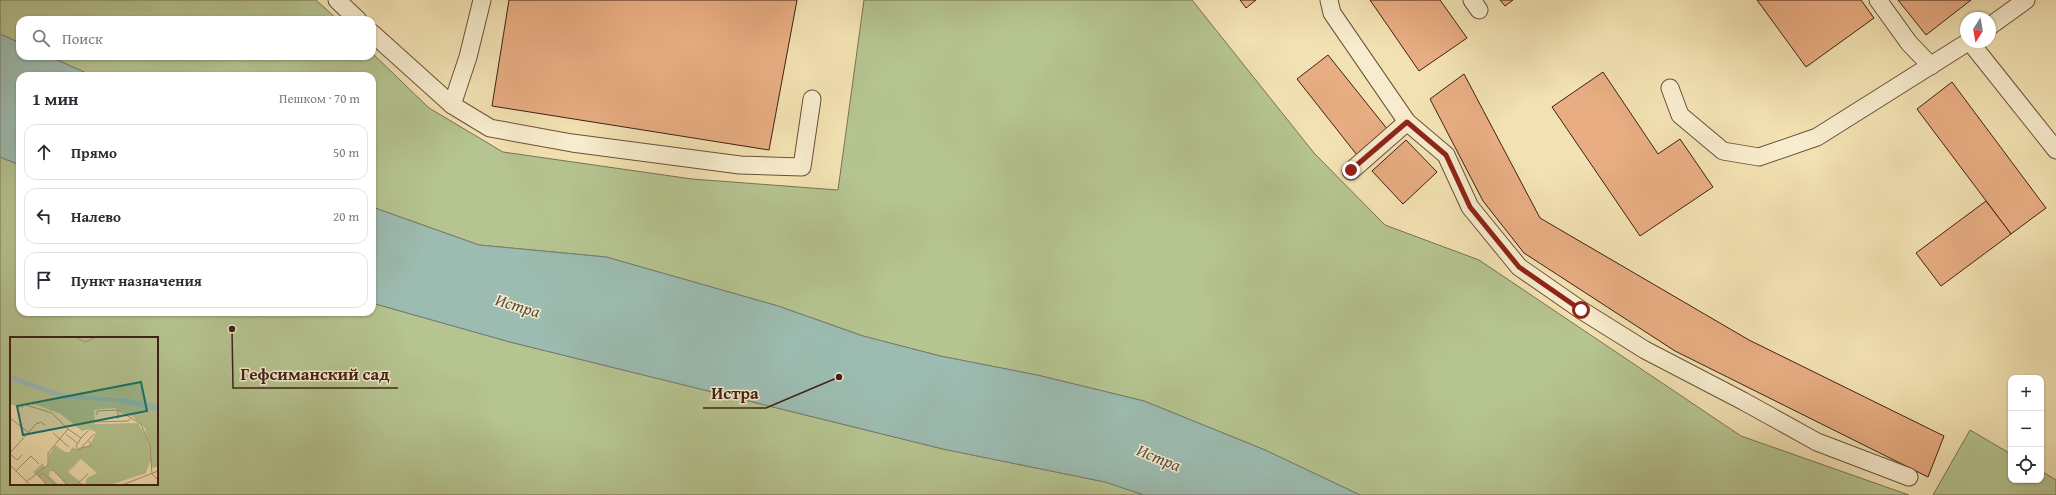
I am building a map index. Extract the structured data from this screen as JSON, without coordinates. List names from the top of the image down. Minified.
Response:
{"water":["Истра"],"places":["Гефсиманский сад","Истра"],"north":"bottom","page":{"search":"Поиск","heading":["1 мин","Пешком · 70 m"],"list":[["Прямо","50 m"],["Налево","20 m"],"Пункт назначения"],"map_buttons":["+","−"]}}
